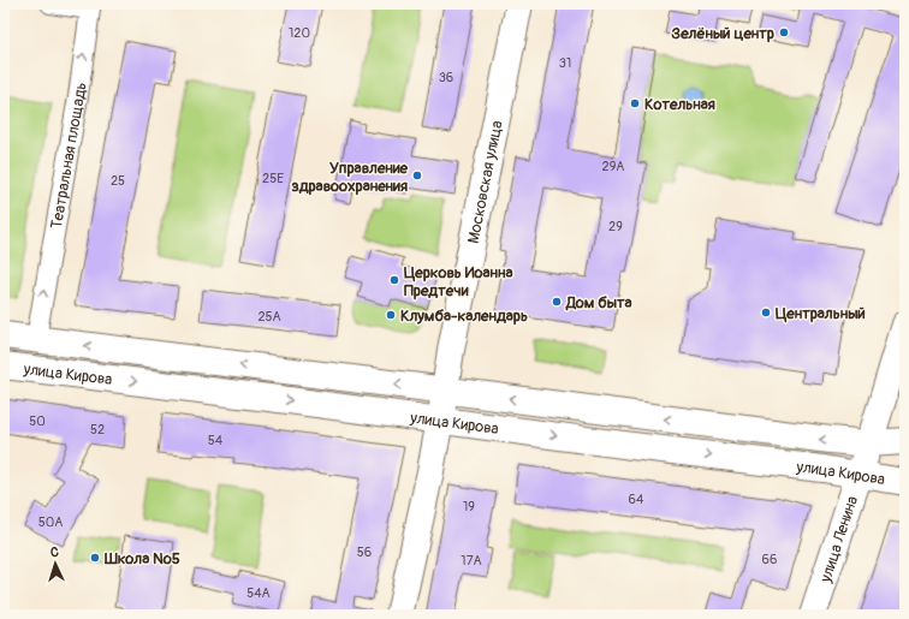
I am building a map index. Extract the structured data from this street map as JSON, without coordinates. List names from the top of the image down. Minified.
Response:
{"streets":{"main road":["Московская улица","улица Кирова","улица Ленина"],"street":["Театральная площадь"]},"crossings":[["Театральная площадь","улица Кирова"],["Московская улица","улица Кирова"],["улица Кирова","улица Ленина"]],"one_way":["Театральная площадь"],"places":["Зелёный центр","Котельная","Управление здравоохранения","Церковь Иоанна Предтечи","Дом быта","Центральный","Клумба-календарь","Школа №5"],"house_numbers":["120","31","36","29А","25Е","25","29","25А","50","52","54","64","19","50А","56","66","17А","54А"],"north":"top"}
